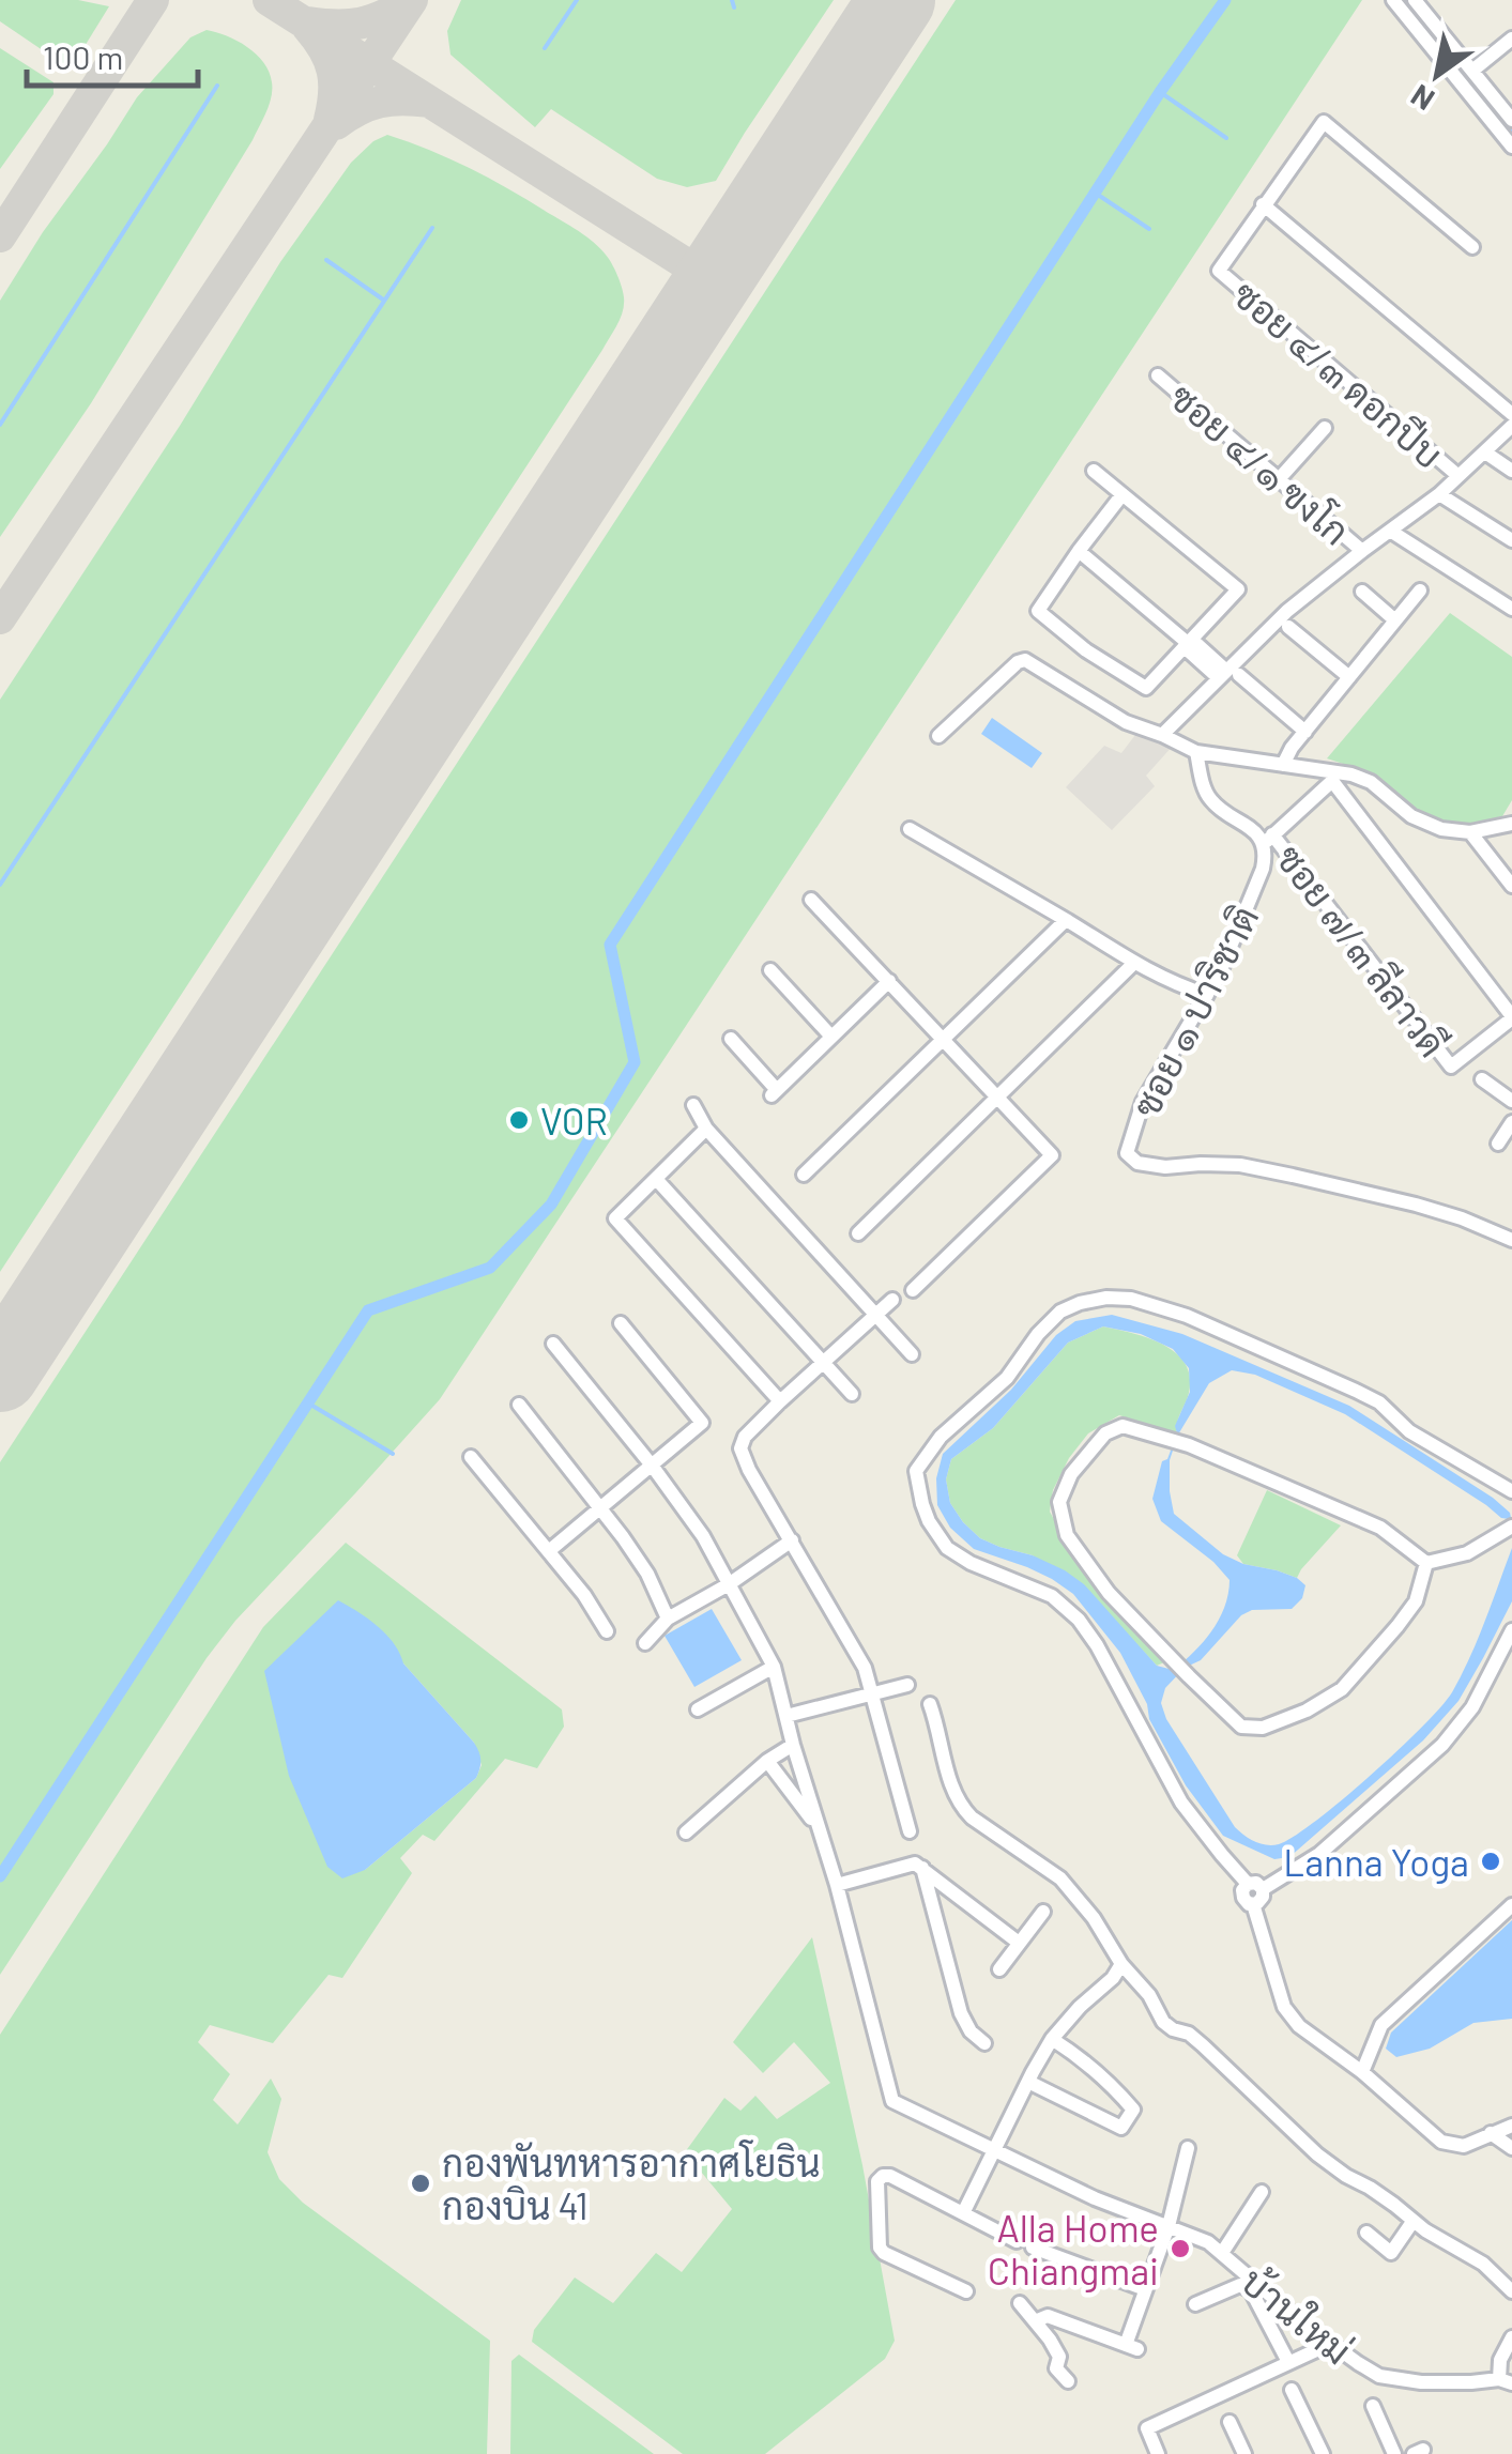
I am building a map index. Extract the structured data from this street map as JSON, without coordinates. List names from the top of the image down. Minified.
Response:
{"streets":{"street":["ซอย ๔/๓ ดอกปีบ","ซอย ๔/๑ ฃงโก","ซอย ๗/๓ ลีลาวดี","ซอย ๑ ปาริชาติ","บ้านใหม่"]},"crossings":[["ซอย ๗/๓ ลีลาวดี","ซอย ๑ ปาริชาติ"]],"places":["VOR","Lanna Yoga","กองพันทหารอากาศโยธิน กองบิน 41","Alla Home Chiangmai"],"scale_bar":"100 m","north":"bottom left"}
